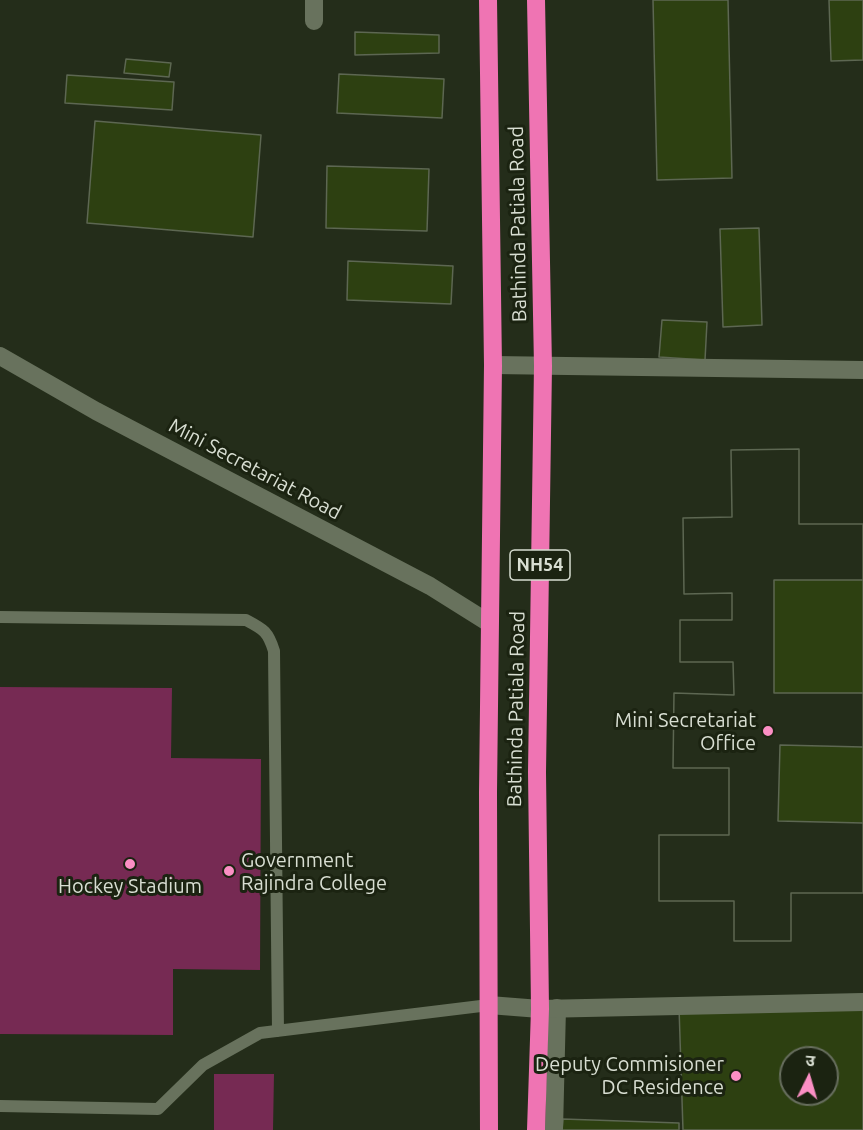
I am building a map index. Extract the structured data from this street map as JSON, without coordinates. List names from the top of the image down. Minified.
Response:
{"streets":{"highway":["Bathinda Patiala Road","NH54"],"street":["Mini Secretariat Road"]},"crossings":[["Mini Secretariat Road","NH54"]],"places":["Mini Secretariat Office","Hockey Stadium","Government Rajindra College","Deputy Commisioner DC Residence"],"north":"top"}
